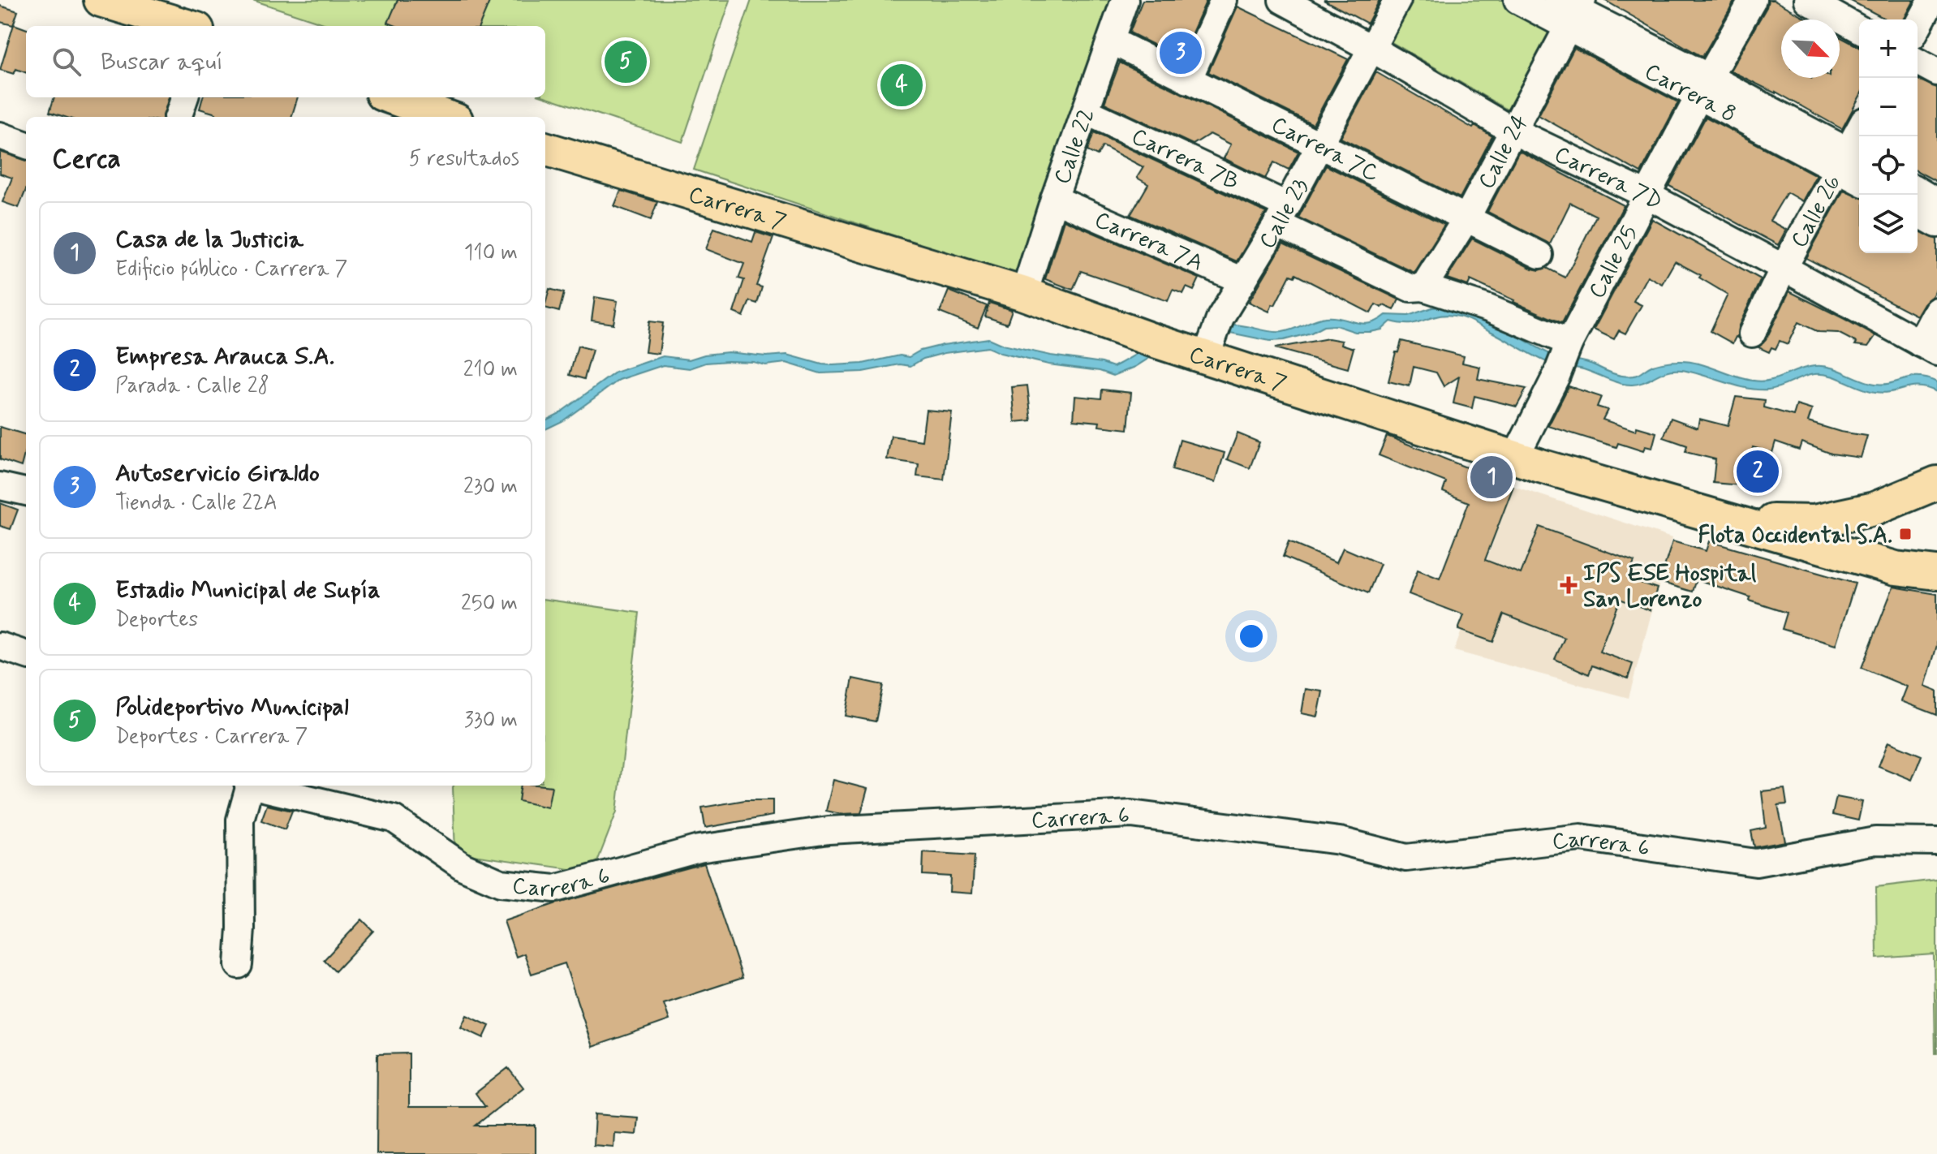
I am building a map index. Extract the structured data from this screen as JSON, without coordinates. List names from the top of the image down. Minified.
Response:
{"streets":{"main road":["Carrera 7"],"street":["Carrera 8","Calle 22","Carrera 7C","Calle 24","Carrera 7B","Carrera 7D","Calle 26","Calle 23","Carrera 7A","Calle 25","Carrera 6"]},"crossings":[["Carrera 8","Calle 24"],["Carrera 8","Calle 26"],["Carrera 8","Calle 25"],["Calle 22","Carrera 7C"],["Calle 22","Carrera 7B"],["Calle 22","Carrera 7"],["Calle 22","Carrera 7A"],["Carrera 7C","Calle 24"],["Carrera 7C","Calle 23"],["Calle 24","Carrera 7B"],["Calle 24","Carrera 7D"],["Carrera 7B","Calle 23"],["Carrera 7B","Calle 25"],["Carrera 7D","Calle 26"],["Carrera 7D","Calle 23"],["Carrera 7D","Calle 25"],["Carrera 7","Calle 23"],["Carrera 7","Calle 25"],["Calle 23","Carrera 7A"]],"places":{"transit":["Flota Occidental S.A."],"health":["IPS ESE Hospital San Lorenzo"]},"north":"bottom right","page":{"map_buttons":["+","−"],"search":"Buscar aquí","pins":["3","5","4","2","1"],"heading":["Cerca","5 resultados"],"list":[{"mark":"1","name":"Casa de la Justicia","note":"Edificio público · Carrera 7","value":"110 m"},{"mark":"2","name":"Empresa Arauca S.A.","note":"Parada · Calle 28","value":"210 m"},{"mark":"3","name":"Autoservicio Giraldo","note":"Tienda · Calle 22A","value":"230 m"},{"mark":"4","name":"Estadio Municipal de Supía","note":"Deportes","value":"250 m"},{"mark":"5","name":"Polideportivo Municipal","note":"Deportes · Carrera 7","value":"330 m"}]}}
